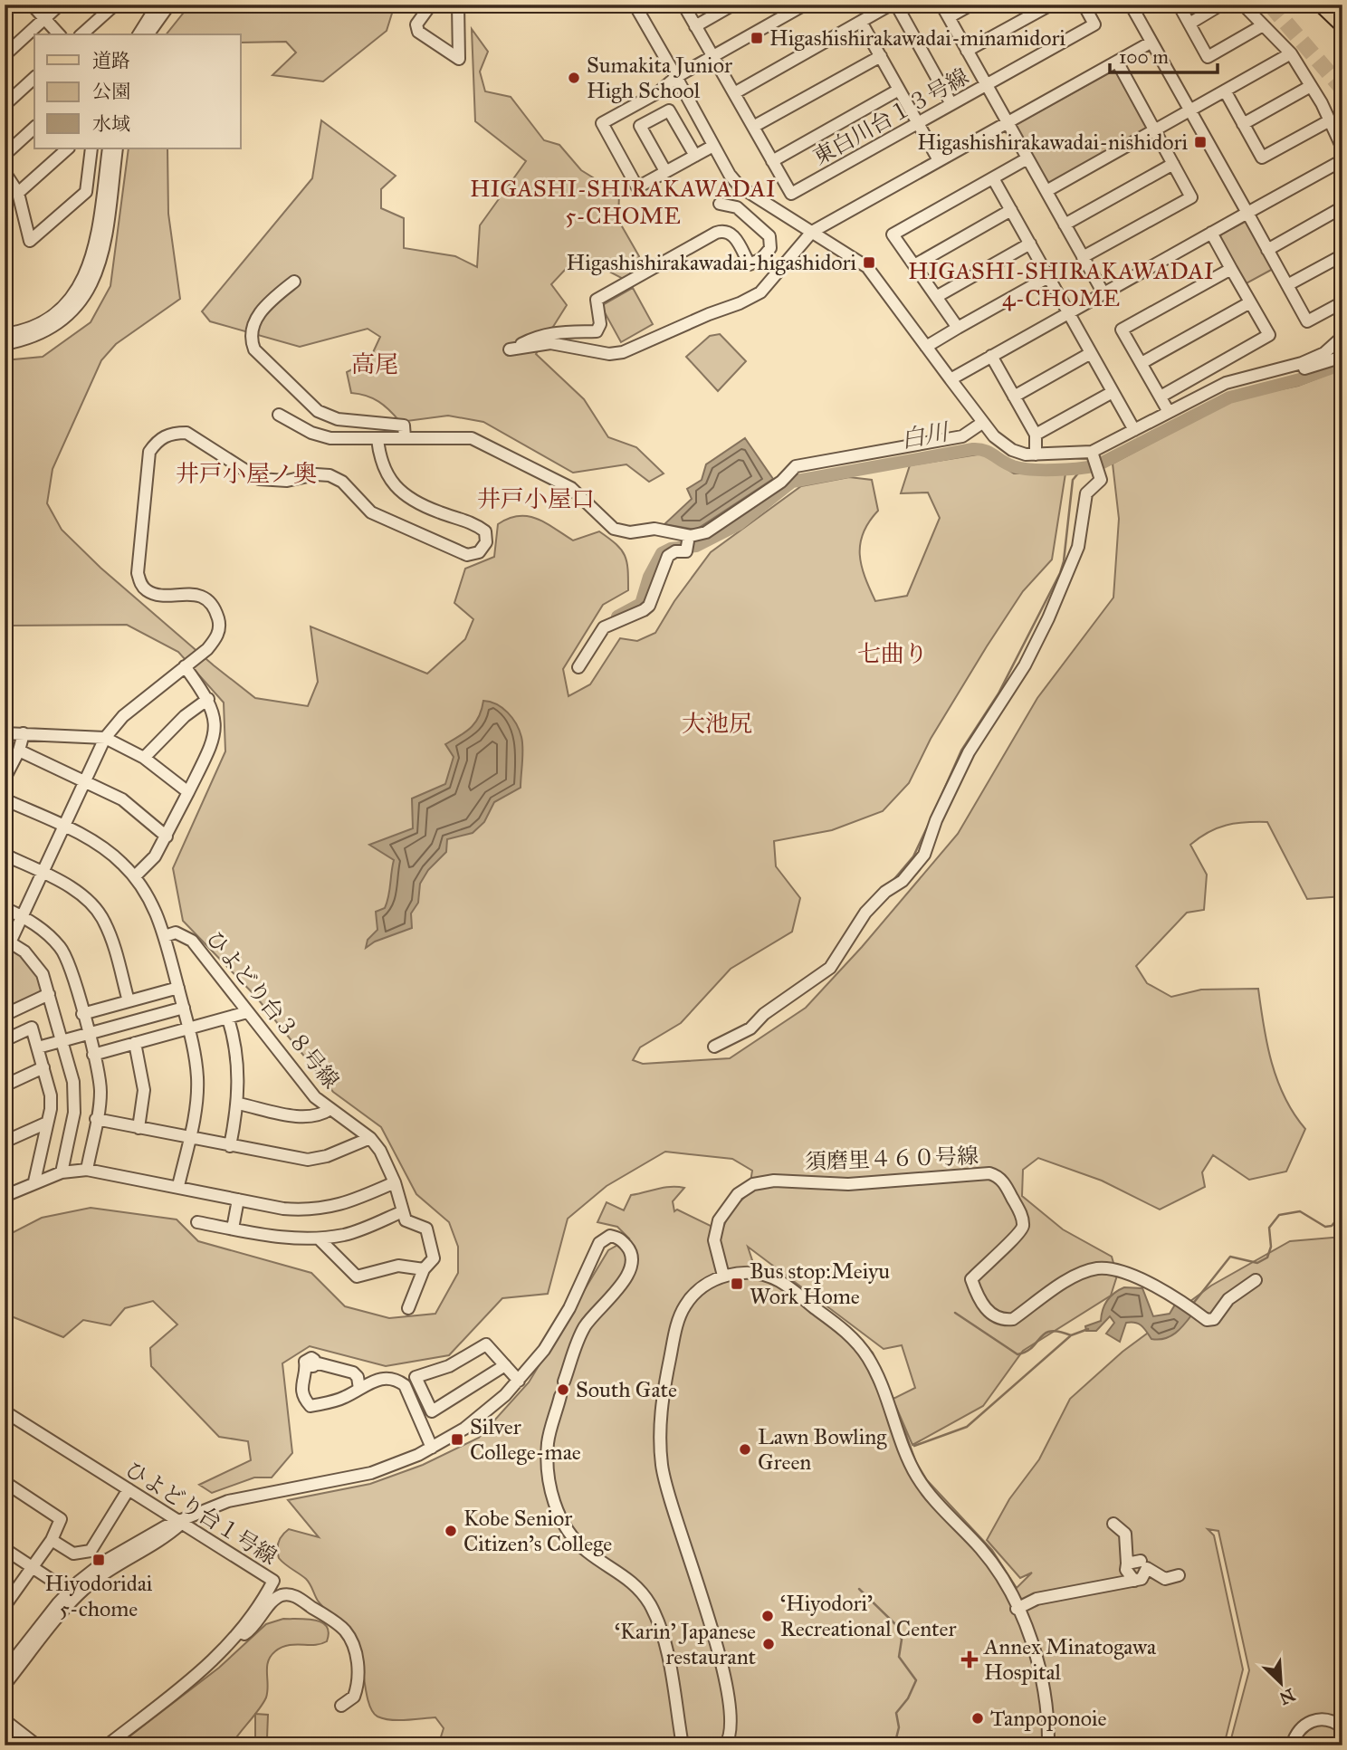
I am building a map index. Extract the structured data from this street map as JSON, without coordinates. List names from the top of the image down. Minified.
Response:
{"streets":{"street":["東白川台１３号線","ひよどり台３８号線","須磨里４６０号線","ひよどり台１号線"]},"districts":["HIGASHI-SHIRAKAWADAI 5-CHOME","HIGASHI-SHIRAKAWADAI 4-CHOME","高尾","井戸小屋ノ奥","井戸小屋口","七曲り","大池尻"],"water":["白川"],"places":{"transit":["Higashishirakawadai-minamidori","Higashishirakawadai-nishidori","Higashishirakawadai-higashidori","Bus stop:Meiyu Work Home","Silver College-mae","Hiyodoridai 5-chome"],"other":["Sumakita Junior High School","South Gate","Lawn Bowling Green","Kobe Senior Citizen’s College","‘Hiyodori’ Recreational Center","‘Karin’ Japanese restaurant","Tanpoponoie"],"health":["Annex Minatogawa Hospital"]},"legend":["道路","公園","水域"],"scale_bar":"100 m","north":"bottom right"}
